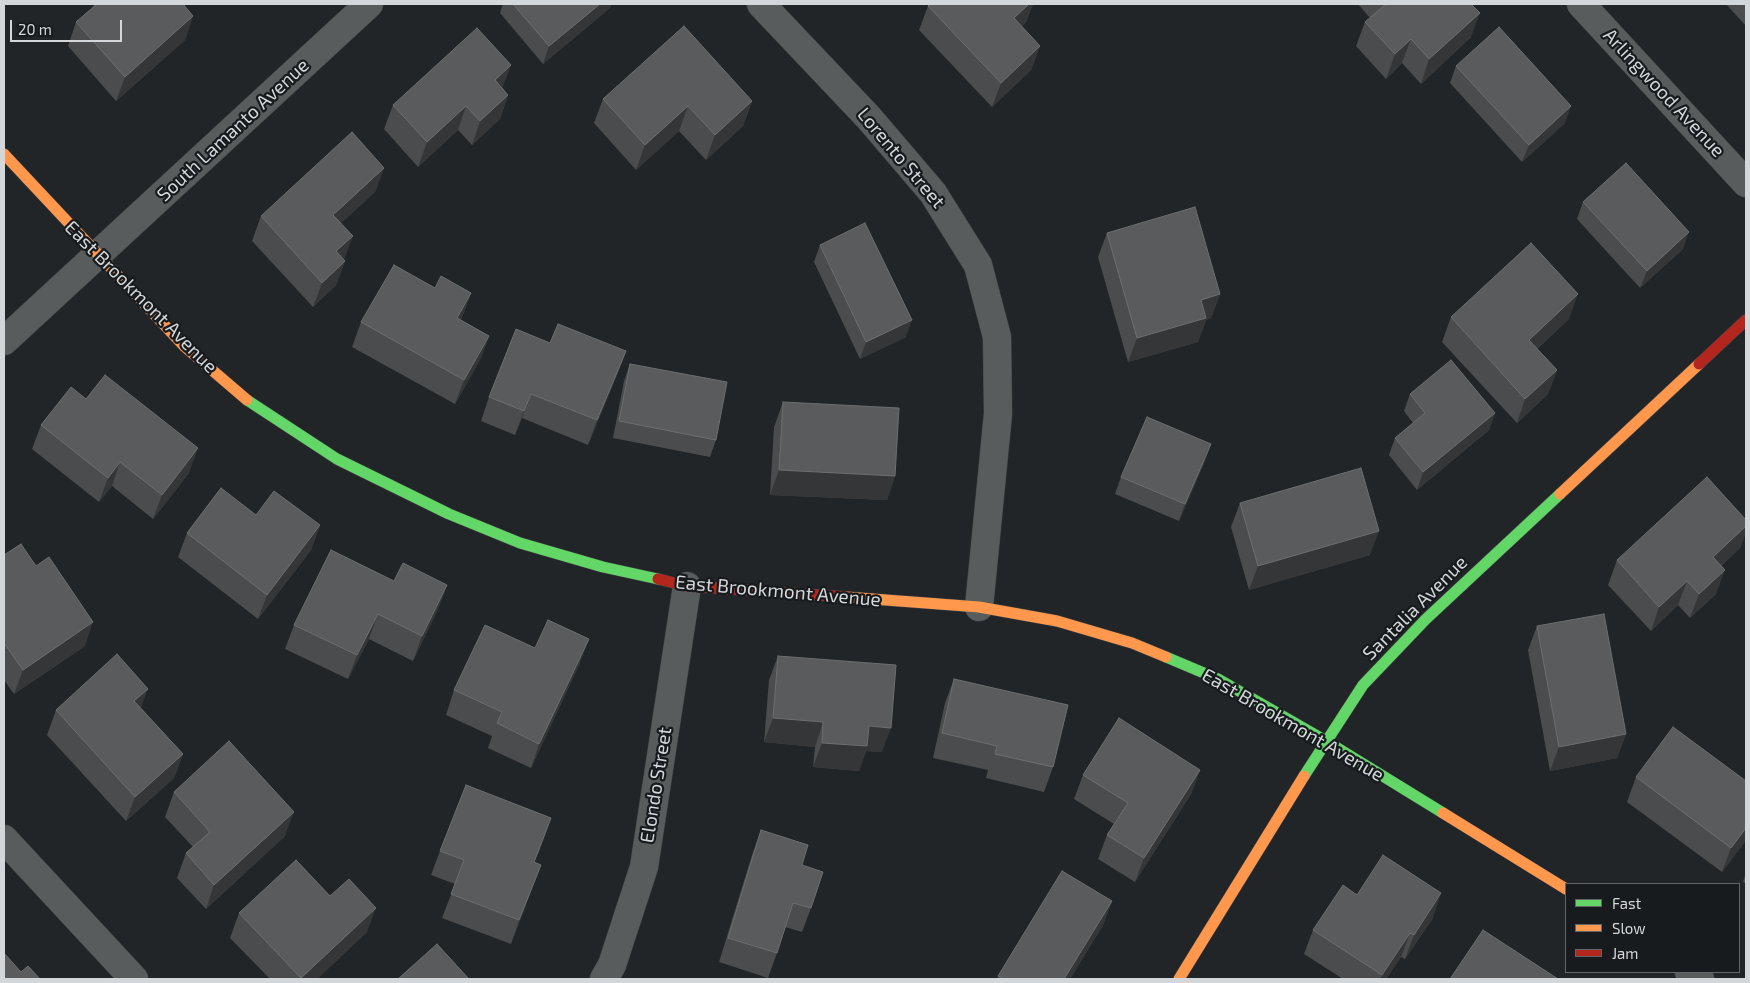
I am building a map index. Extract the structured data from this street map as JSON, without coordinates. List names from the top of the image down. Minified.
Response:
{"streets":{"street":["Arlingwood Avenue","South Lamanto Avenue","Lorento Street","East Brookmont Avenue","Santalia Avenue","Elondo Street"]},"crossings":[["South Lamanto Avenue","East Brookmont Avenue"],["Lorento Street","East Brookmont Avenue"],["East Brookmont Avenue","Santalia Avenue"],["East Brookmont Avenue","Elondo Street"]],"legend":["Fast","Slow","Jam"],"scale_bar":"20 m"}
